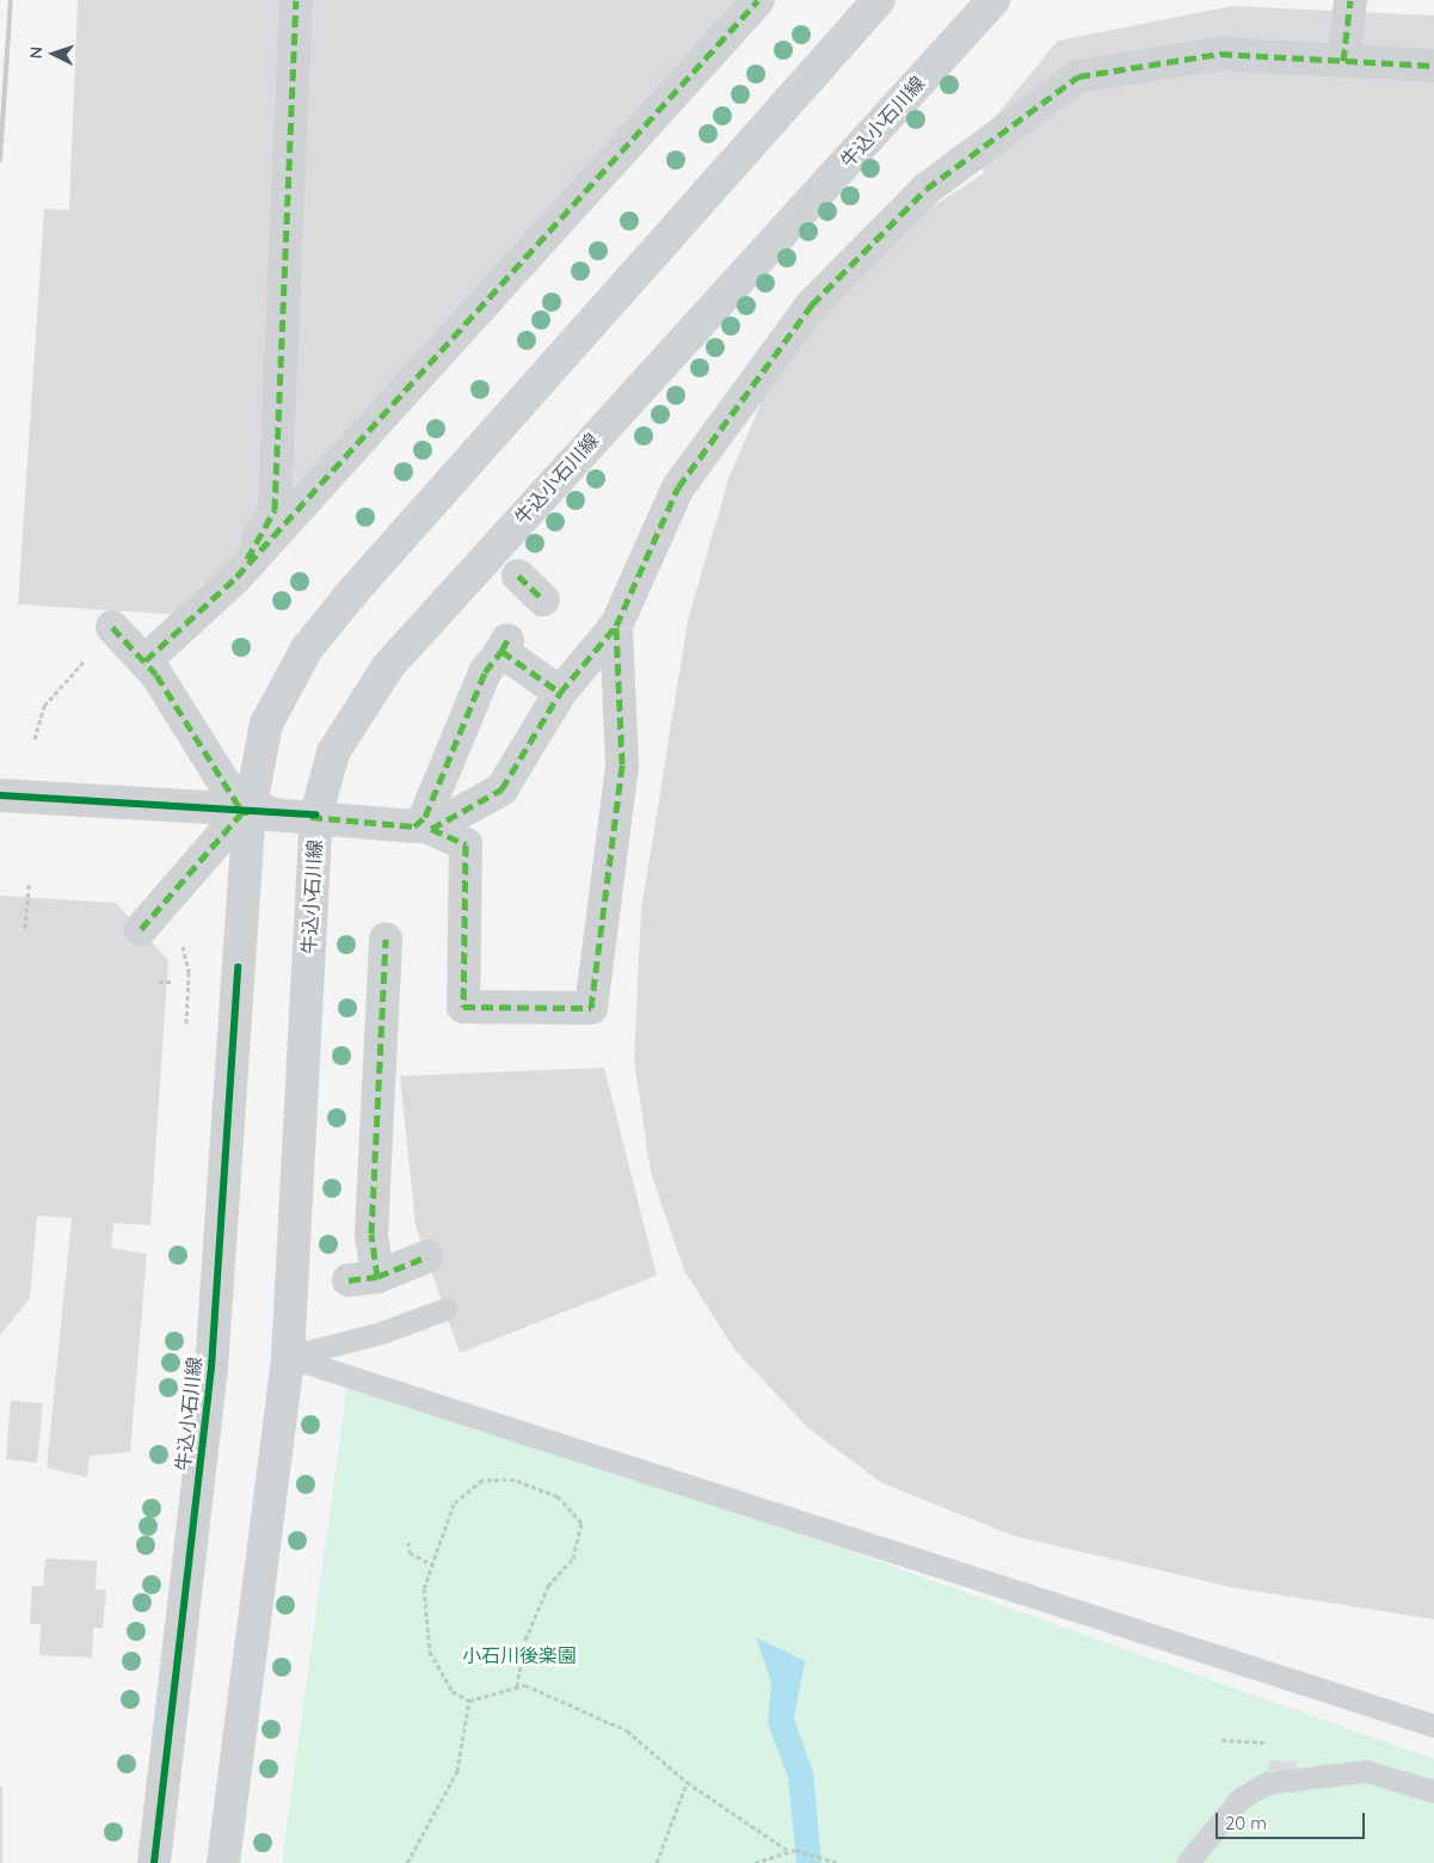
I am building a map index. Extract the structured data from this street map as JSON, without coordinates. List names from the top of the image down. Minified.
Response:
{"streets":{"main road":["牛込小石川線"]},"parks":["小石川後楽園"],"scale_bar":"20 m","north":"left"}
